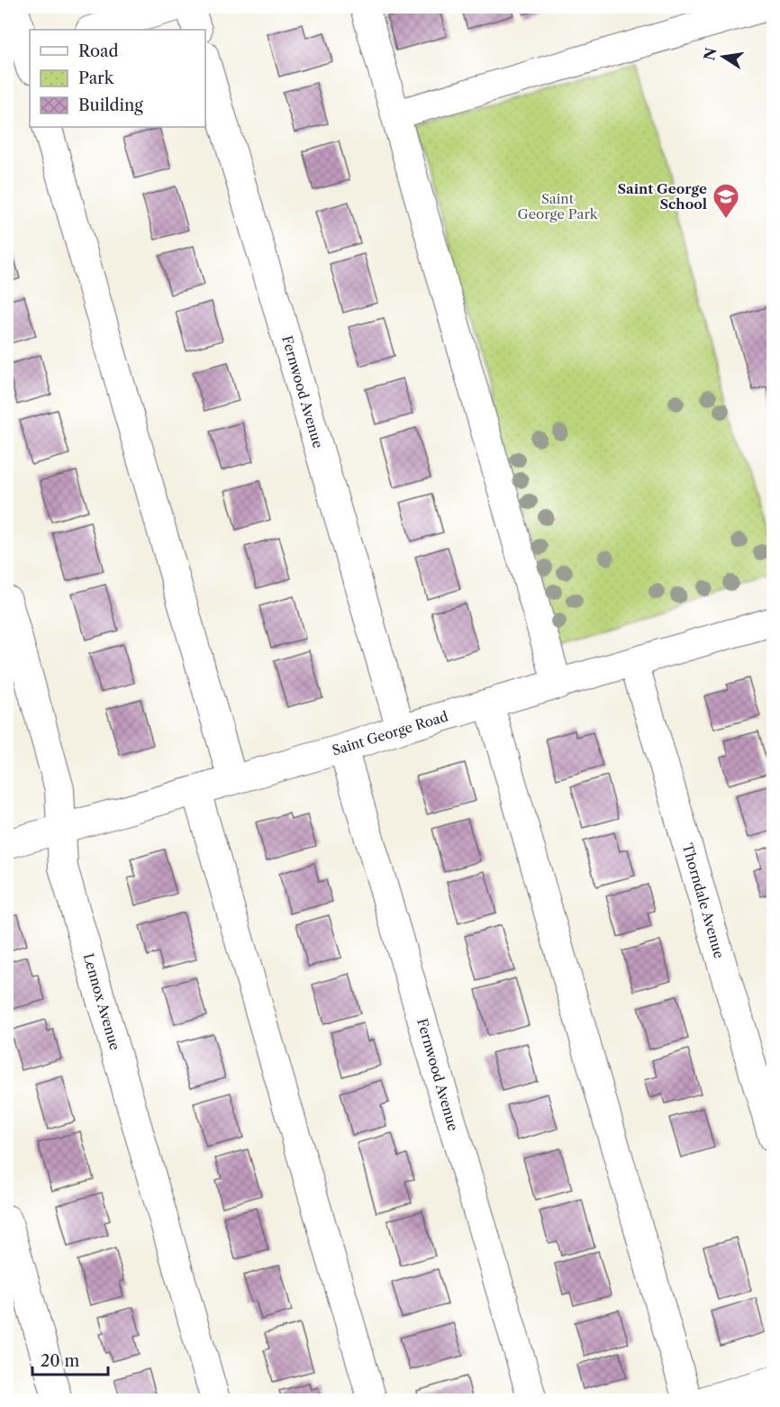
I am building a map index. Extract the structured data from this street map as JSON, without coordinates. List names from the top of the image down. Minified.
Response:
{"streets":{"street":["Fernwood Avenue","Saint George Road","Thorndale Avenue","Lennox Avenue"]},"crossings":[["Fernwood Avenue","Saint George Road"],["Saint George Road","Thorndale Avenue"],["Saint George Road","Lennox Avenue"]],"parks":["Saint George Park"],"places":{"school or university":["Saint George School"]},"legend":["Road","Park","Building"],"scale_bar":"20 m","north":"left"}
